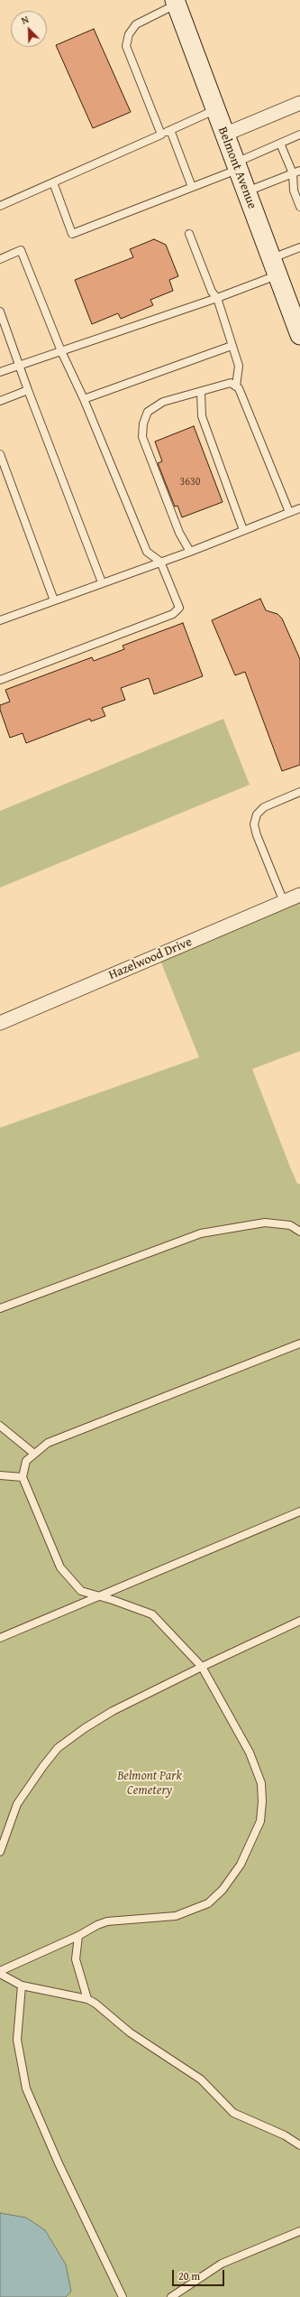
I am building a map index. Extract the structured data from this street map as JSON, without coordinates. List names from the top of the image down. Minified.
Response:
{"streets":{"main road":["Belmont Avenue"],"street":["Hazelwood Drive"]},"parks":["Belmont Park Cemetery"],"house_numbers":["3630"],"scale_bar":"20 m","north":"top left"}
